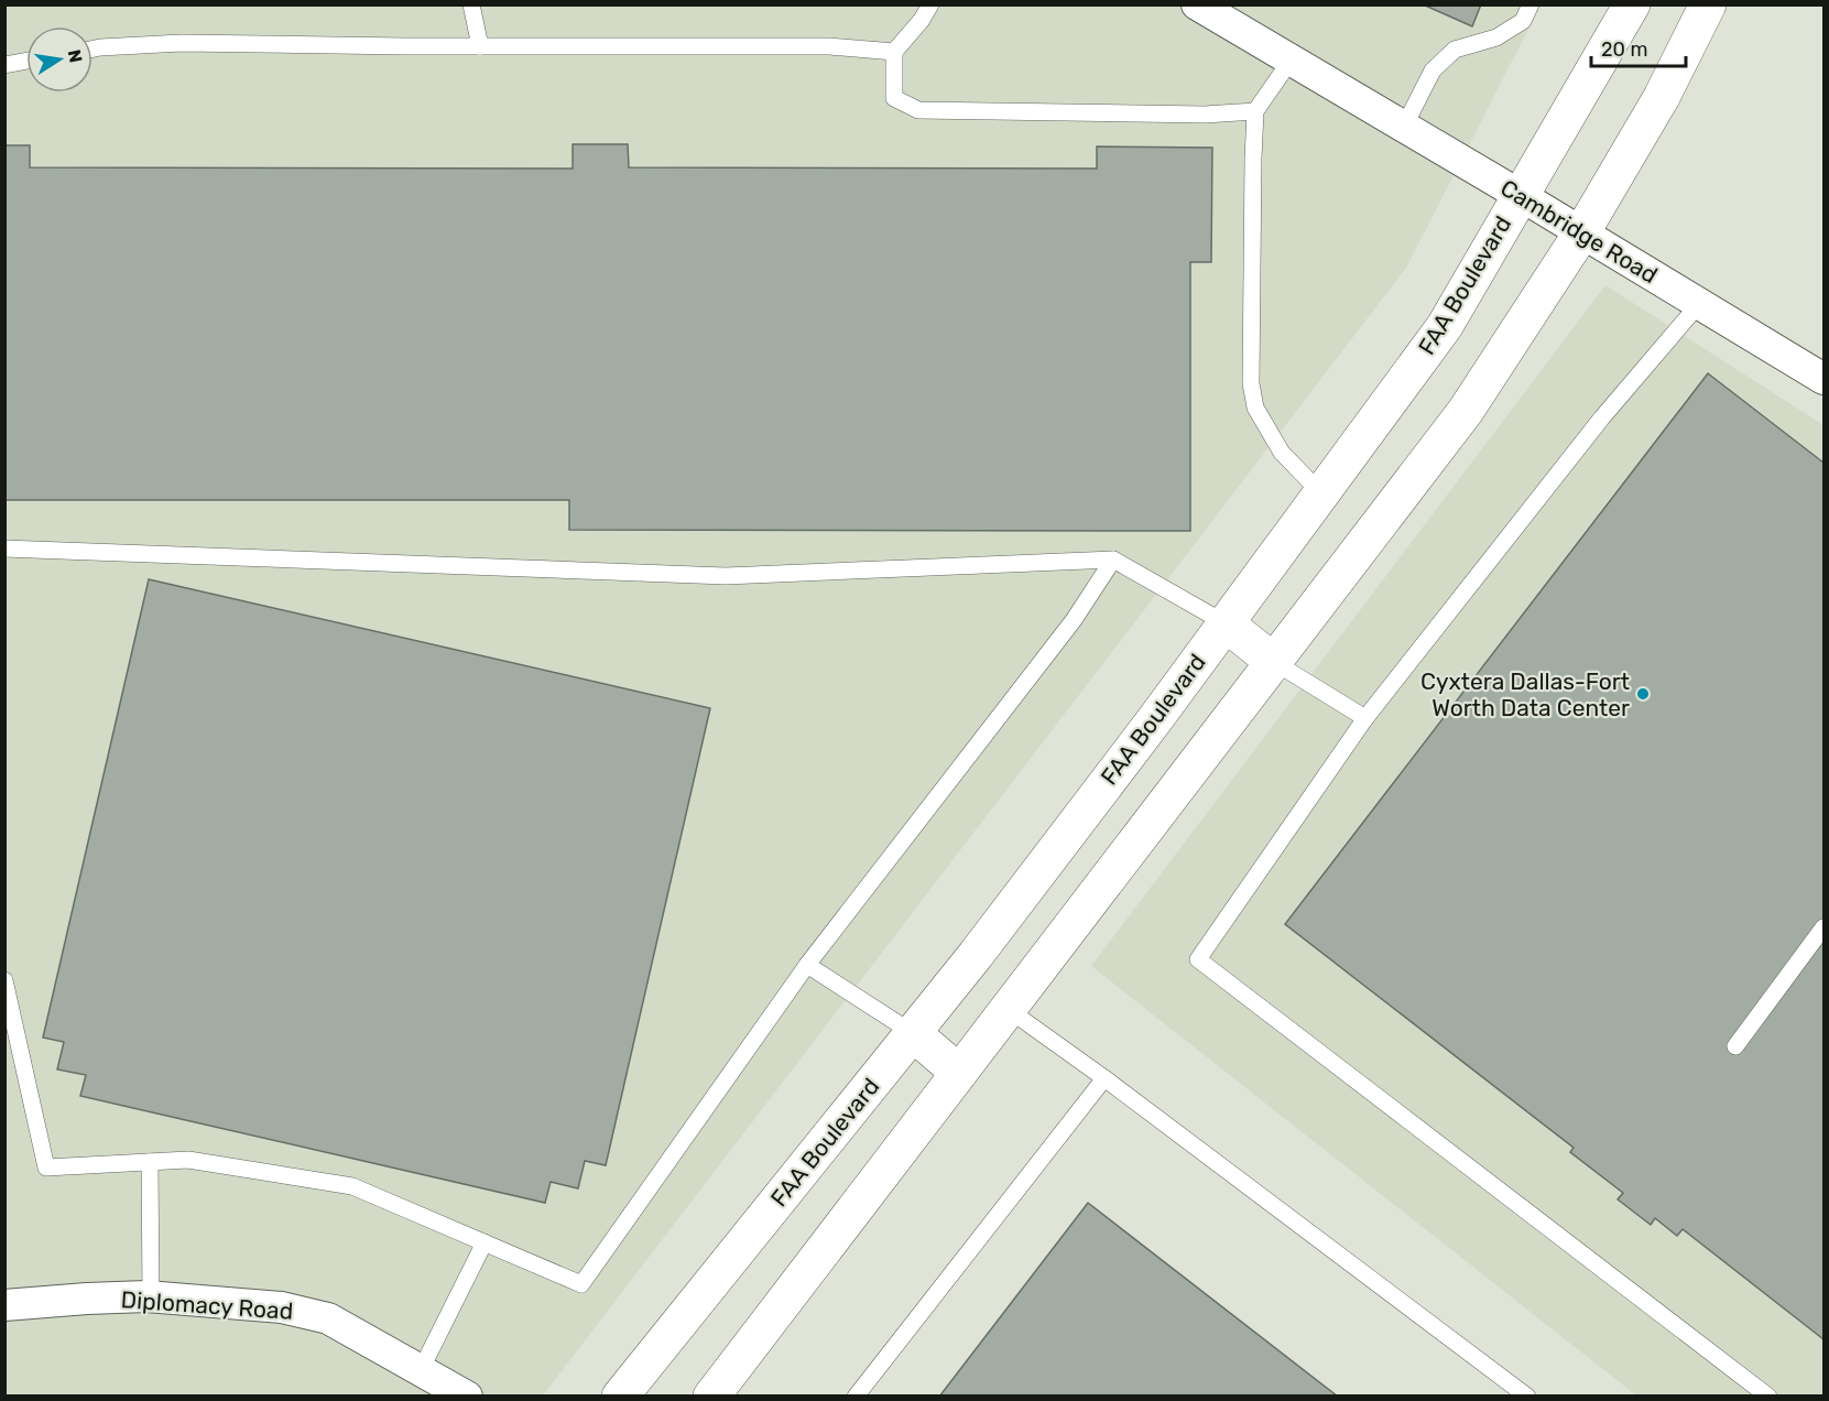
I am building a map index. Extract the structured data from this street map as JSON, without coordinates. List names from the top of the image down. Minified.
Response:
{"streets":{"street":["Cambridge Road","FAA Boulevard","Diplomacy Road"]},"crossings":[["Cambridge Road","FAA Boulevard"]],"places":["Cyxtera Dallas-Fort Worth Data Center"],"scale_bar":"20 m","north":"right"}
